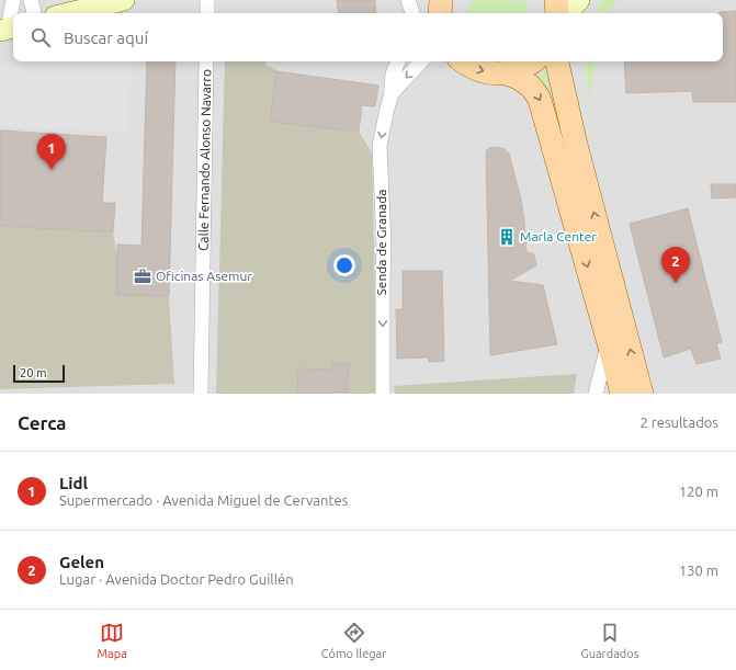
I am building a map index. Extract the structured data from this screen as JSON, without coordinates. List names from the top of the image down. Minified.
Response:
{"streets":{"street":["Calle Fernando Alonso Navarro","Senda de Granada"]},"one_way":["Senda de Granada"],"places":{"building":["Marla Center"],"office":["Oficinas Asemur"]},"scale_bar":"20 m","page":{"search":"Buscar aquí","pins":["1","2"],"scale":"20 m","heading":["Cerca","2 resultados"],"list":[{"mark":"1","name":"Lidl","note":"Supermercado · Avenida Miguel de Cervantes","value":"120 m"},{"mark":"2","name":"Gelen","note":"Lugar · Avenida Doctor Pedro Guillén","value":"130 m"}],"nav":["Mapa","Cómo llegar","Guardados"]}}
